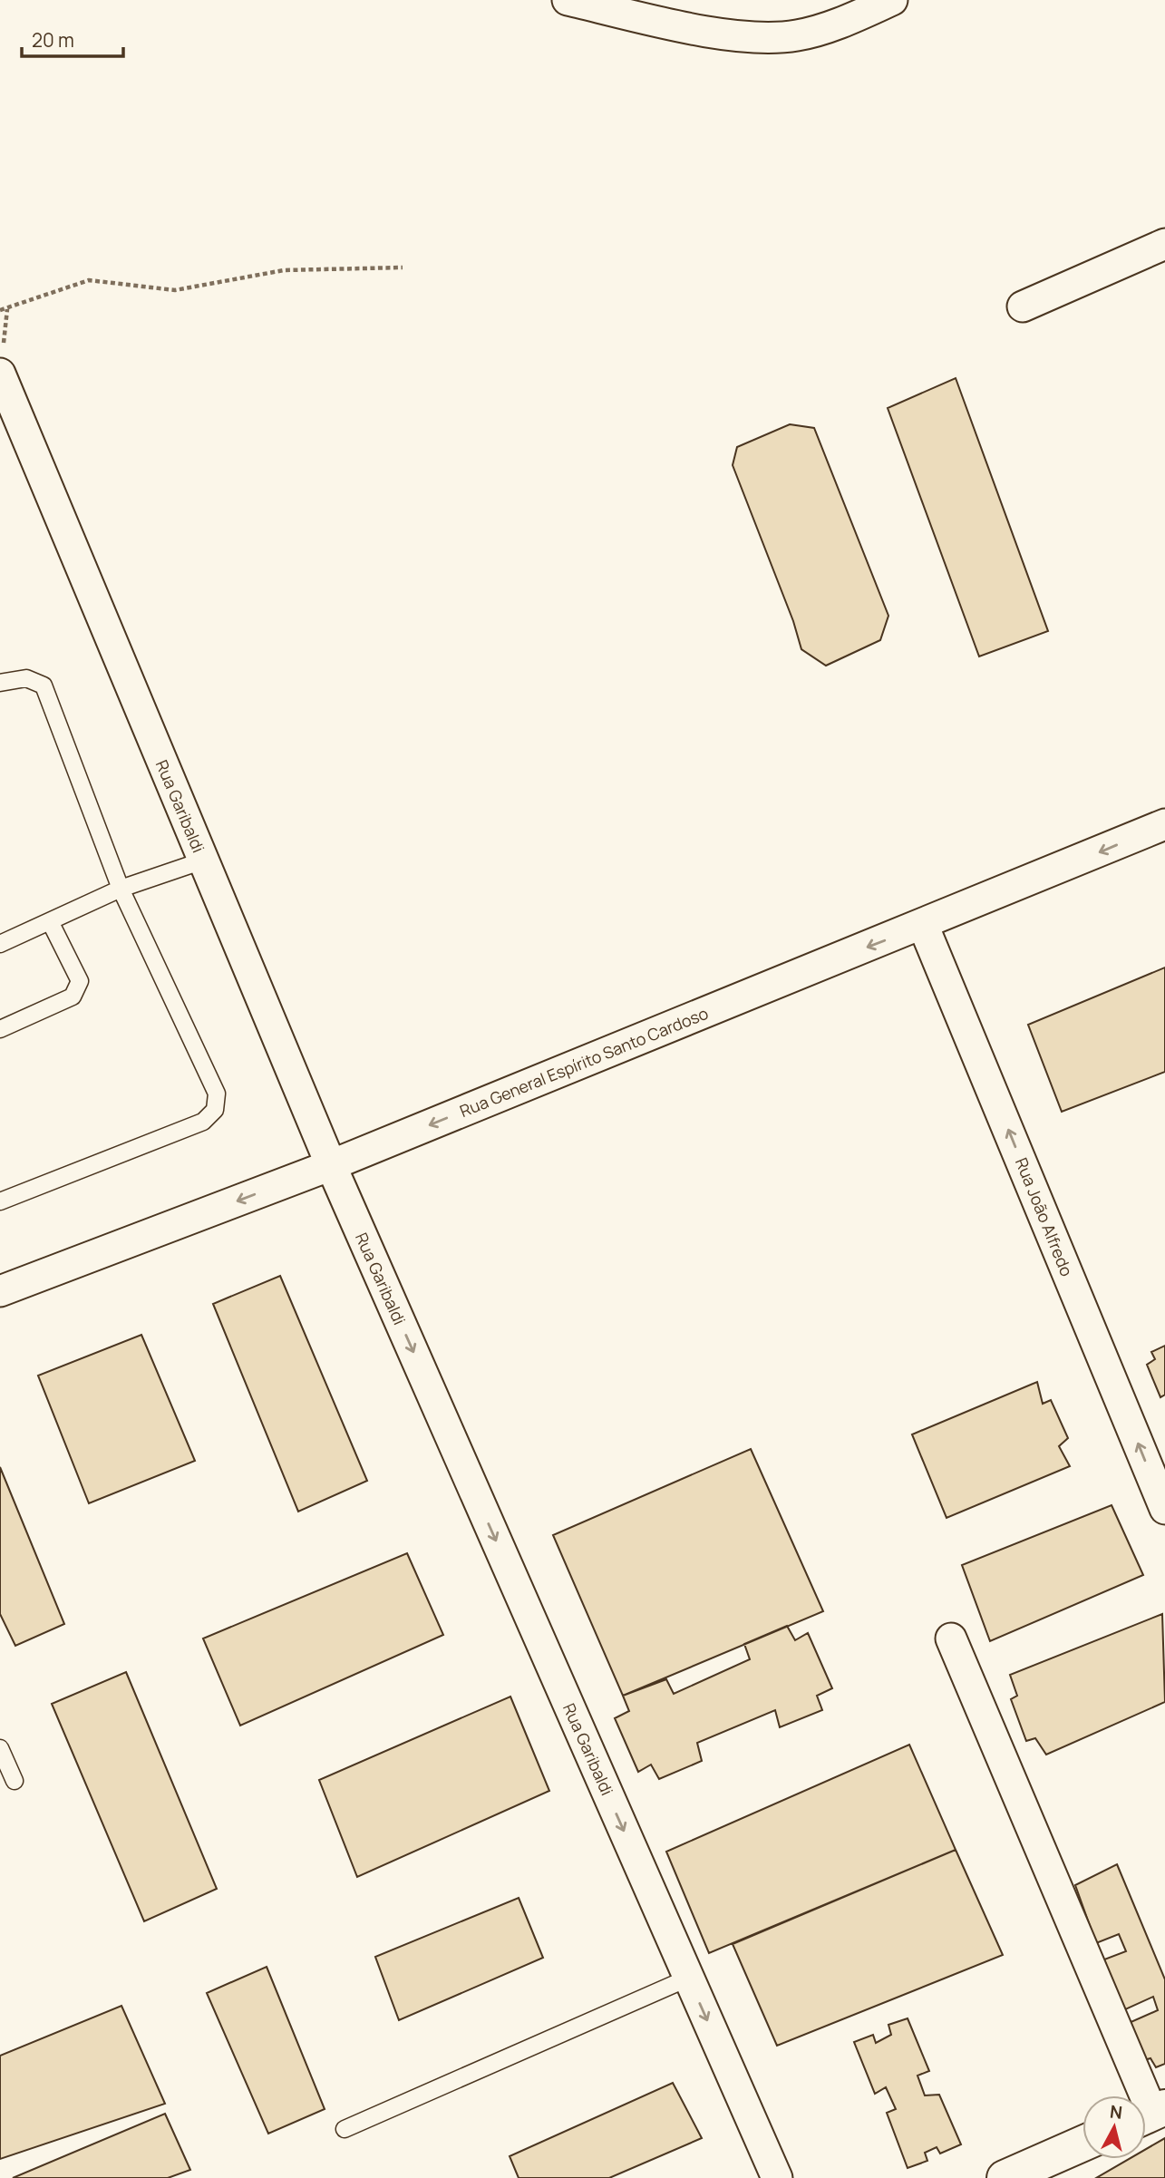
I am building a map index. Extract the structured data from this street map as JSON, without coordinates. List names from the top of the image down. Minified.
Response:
{"streets":{"street":["Rua Garibaldi","Rua General Espírito Santo Cardoso","Rua João Alfredo"]},"crossings":[["Rua Garibaldi","Rua General Espírito Santo Cardoso"],["Rua General Espírito Santo Cardoso","Rua João Alfredo"]],"one_way":["Rua Garibaldi","Rua General Espírito Santo Cardoso","Rua João Alfredo"],"scale_bar":"20 m","north":"top"}
